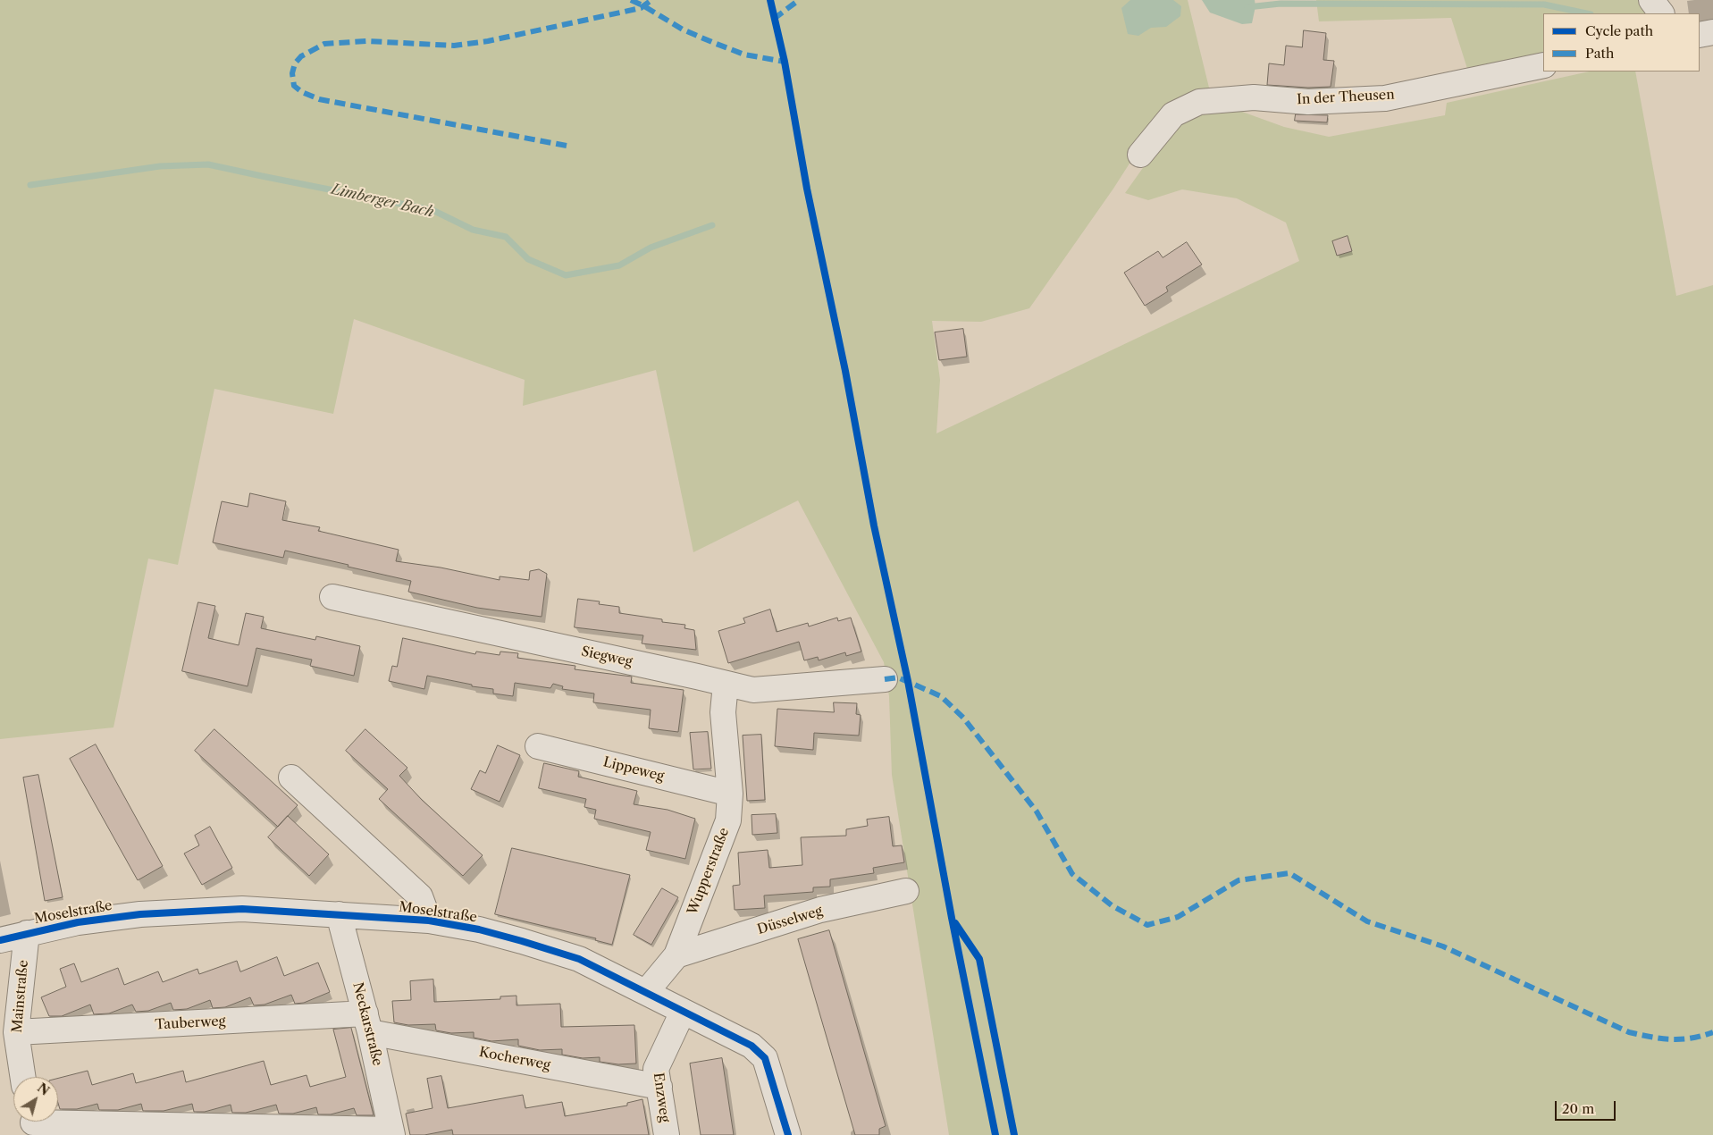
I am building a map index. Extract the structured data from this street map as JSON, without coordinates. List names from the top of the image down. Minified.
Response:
{"streets":{"street":["In der Theusen","Siegweg","Lippeweg","Wupperstraße","Moselstraße","Düsselweg","Mainstraße","Tauberweg","Neckarstraße","Kocherweg","Enzweg"]},"crossings":[["Siegweg","Wupperstraße"],["Lippeweg","Wupperstraße"],["Wupperstraße","Moselstraße"],["Wupperstraße","Düsselweg"],["Moselstraße","Mainstraße"],["Moselstraße","Neckarstraße"],["Moselstraße","Enzweg"],["Mainstraße","Tauberweg"],["Tauberweg","Neckarstraße"],["Tauberweg","Kocherweg"],["Neckarstraße","Kocherweg"],["Kocherweg","Enzweg"]],"water":["Limberger Bach"],"legend":["Cycle path","Path"],"scale_bar":"20 m","north":"top right"}
